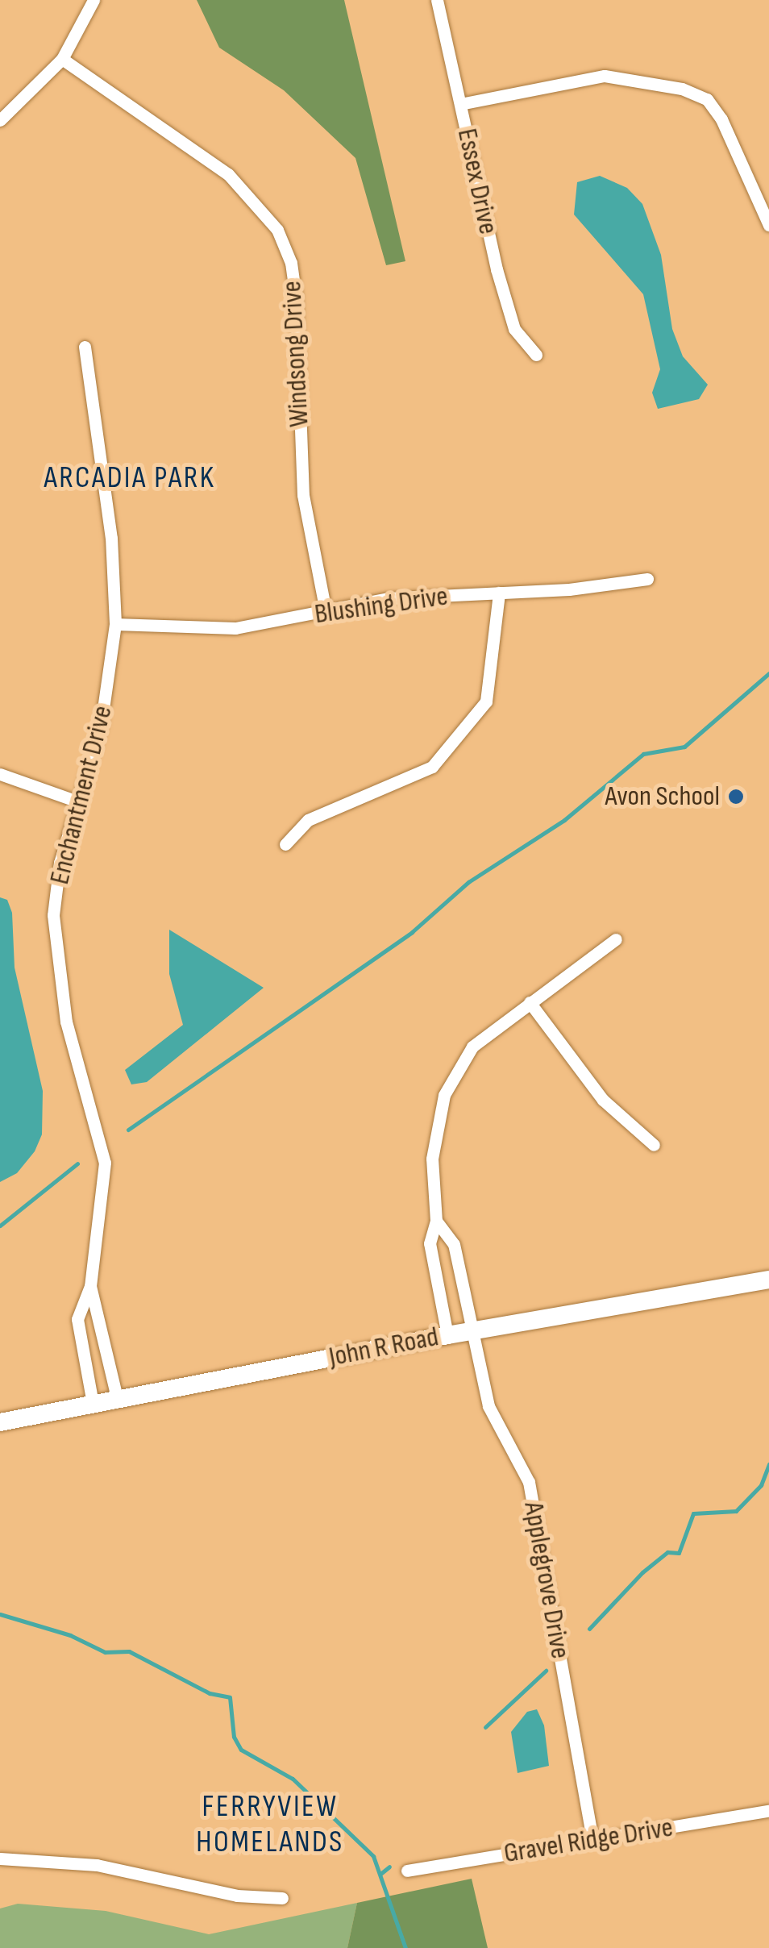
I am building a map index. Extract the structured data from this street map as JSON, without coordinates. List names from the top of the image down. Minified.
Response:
{"streets":{"main road":["John R Road"],"street":["Essex Drive","Windsong Drive","Blushing Drive","Enchantment Drive","Applegrove Drive","Gravel Ridge Drive"]},"crossings":[["Windsong Drive","Blushing Drive"],["Blushing Drive","Enchantment Drive"],["Enchantment Drive","John R Road"],["John R Road","Applegrove Drive"],["Applegrove Drive","Gravel Ridge Drive"]],"districts":["ARCADIA PARK","FERRYVIEW HOMELANDS"],"places":["Avon School"]}
